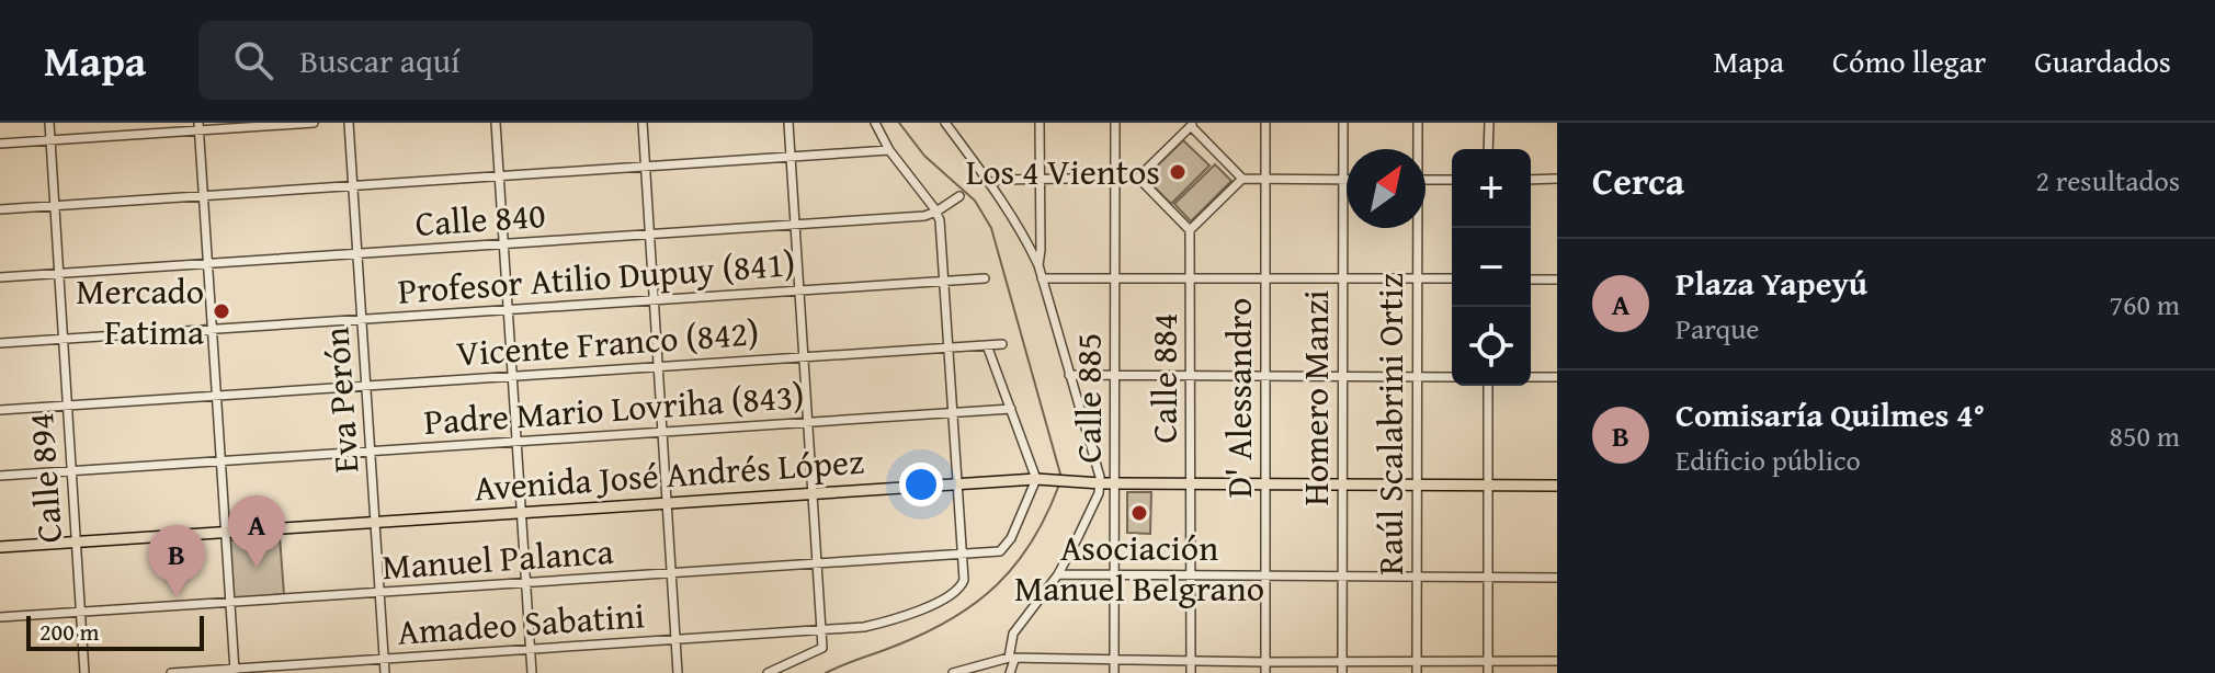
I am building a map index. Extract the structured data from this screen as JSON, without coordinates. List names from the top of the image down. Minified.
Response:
{"streets":{"main road":["Avenida José Andrés López"],"street":["Calle 840","Profesor Atilio Dupuy (841)","Vicente Franco (842)","Calle 884","Calle 885","D' Alessandro","Homero Manzi","Eva Perón","Padre Mario Lovriha (843)","Raúl Scalabrini Ortiz","Calle 894","Manuel Palanca","Amadeo Sabatini"]},"crossings":[["Calle 840","Eva Perón"],["Calle 840","Calle 894"],["Profesor Atilio Dupuy (841)","Eva Perón"],["Profesor Atilio Dupuy (841)","Calle 894"],["Vicente Franco (842)","Eva Perón"],["Vicente Franco (842)","Calle 894"],["Calle 884","Avenida José Andrés López"],["Calle 885","Avenida José Andrés López"],["D' Alessandro","Avenida José Andrés López"],["Homero Manzi","Avenida José Andrés López"],["Eva Perón","Padre Mario Lovriha (843)"],["Eva Perón","Avenida José Andrés López"],["Eva Perón","Manuel Palanca"],["Eva Perón","Amadeo Sabatini"],["Padre Mario Lovriha (843)","Calle 894"],["Raúl Scalabrini Ortiz","Avenida José Andrés López"],["Avenida José Andrés López","Calle 894"],["Avenida José Andrés López","Manuel Palanca"],["Calle 894","Manuel Palanca"],["Manuel Palanca","Amadeo Sabatini"]],"places":["Los 4 Vientos","Mercado Fatima","Asociación Manuel Belgrano"],"scale_bar":"200 m","north":"top right","page":{"header":"Mapa","search":"Buscar aquí","nav":["Mapa","Cómo llegar","Guardados"],"heading":["Cerca","2 resultados"],"map_buttons":["+","−"],"list":[{"mark":"A","name":"Plaza Yapeyú","note":"Parque","value":"760 m"},{"mark":"B","name":"Comisaría Quilmes 4°","note":"Edificio público","value":"850 m"}],"pins":["A","B"],"scale":"200 m"}}
